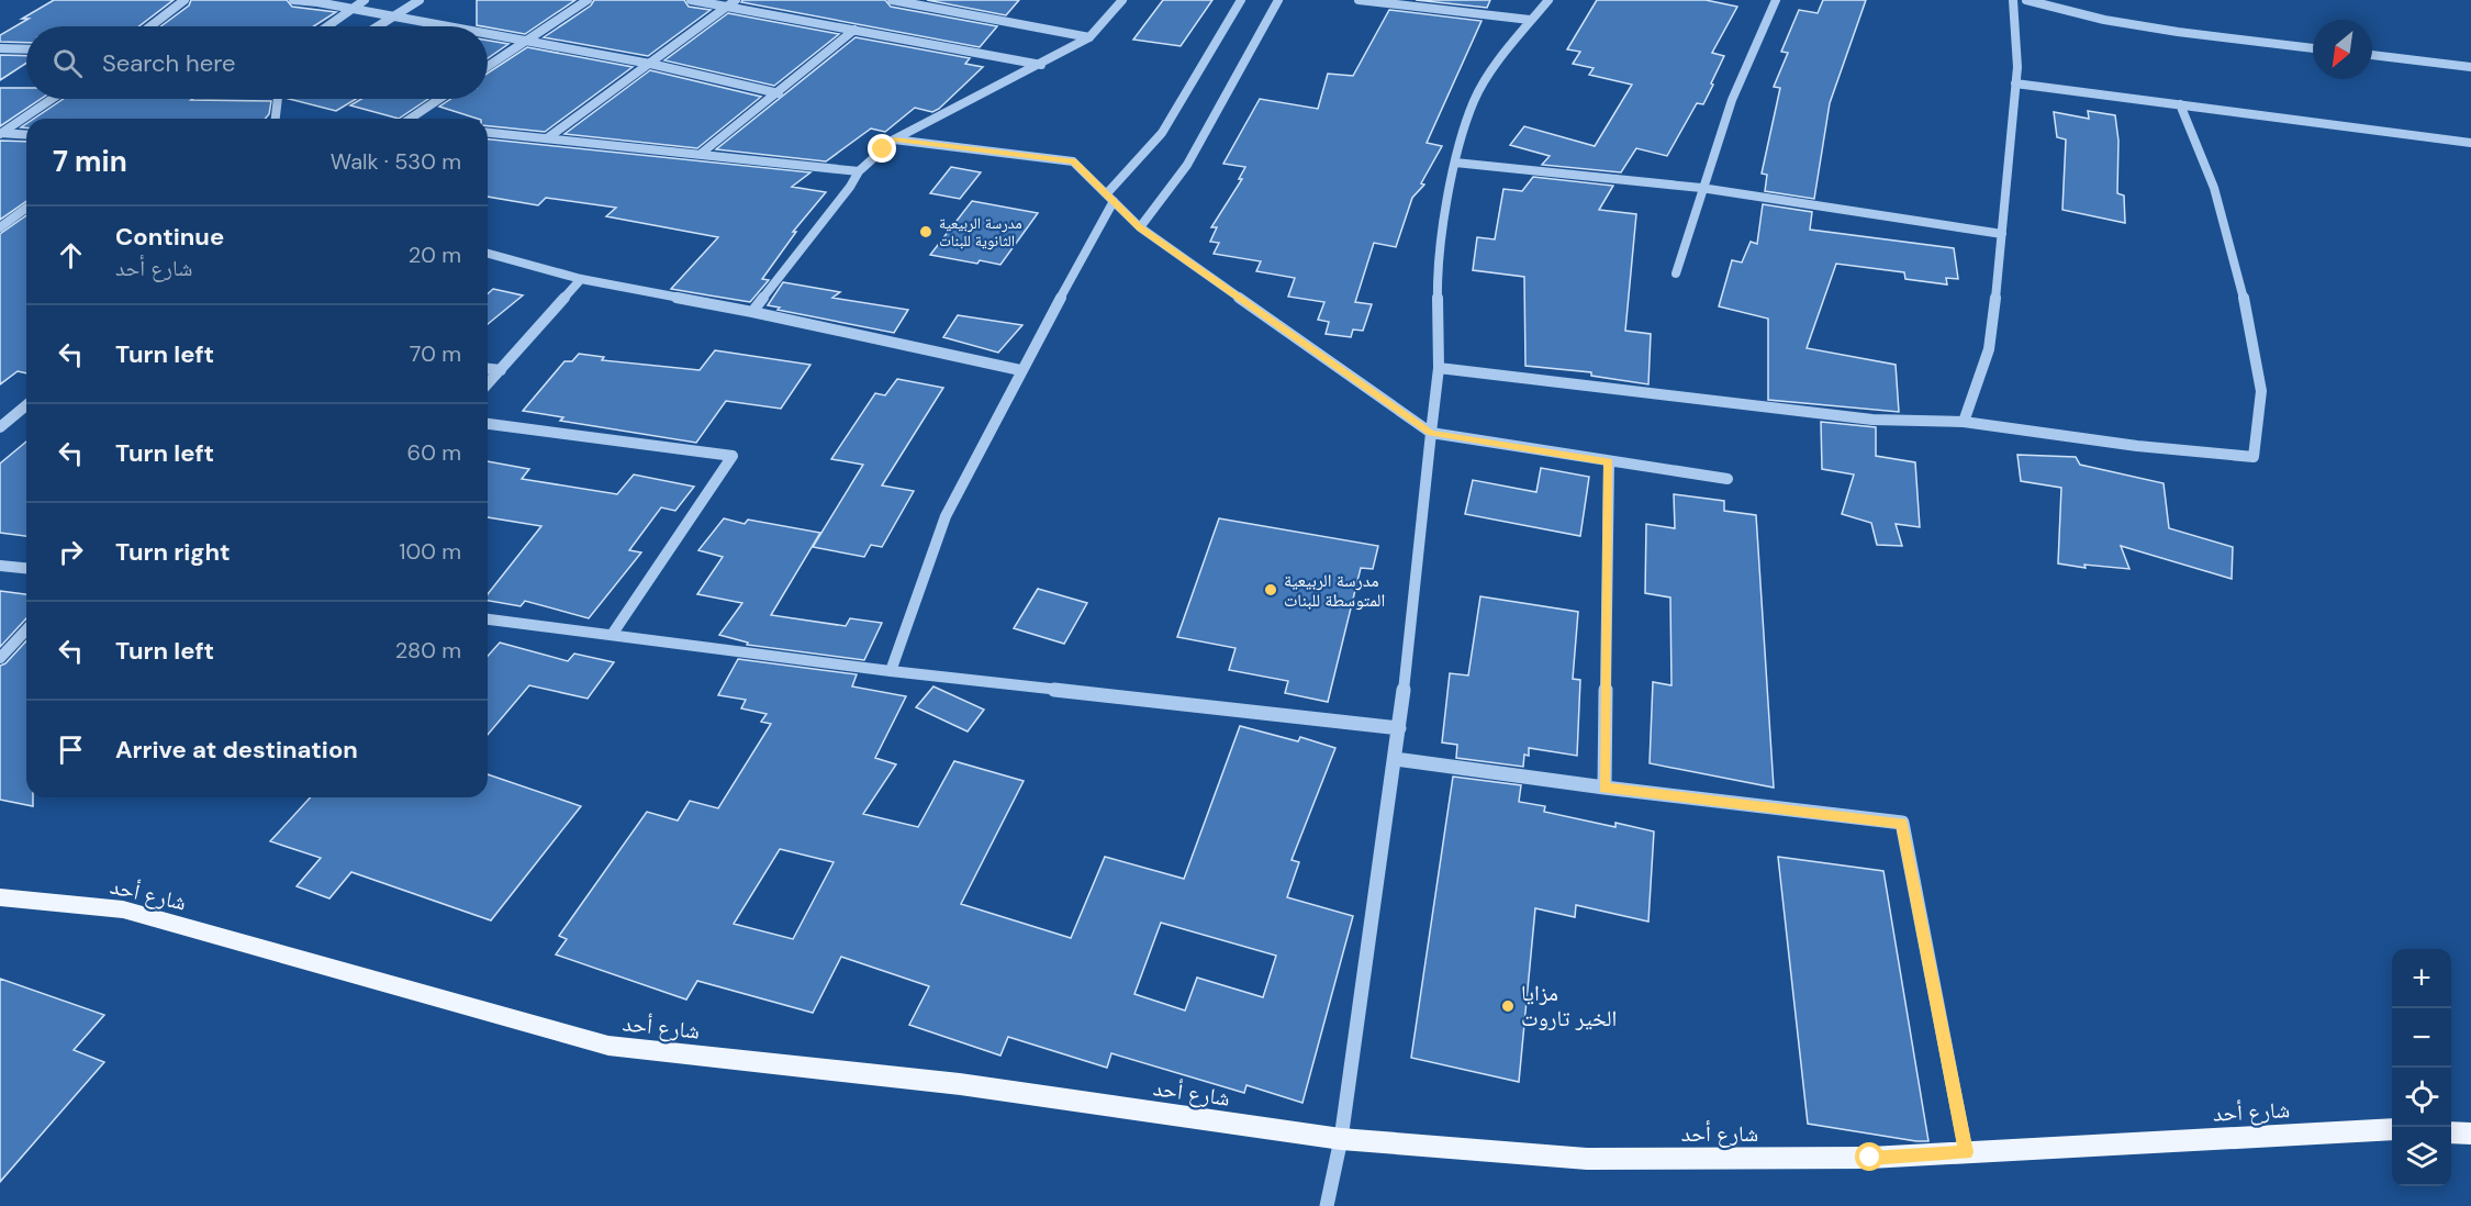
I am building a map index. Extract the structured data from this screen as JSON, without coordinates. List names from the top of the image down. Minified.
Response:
{"streets":{"main road":["شارع أحد"]},"places":["مدرسة الربيعية الثانوية للبنات","مدرسة الربيعية المتوسطة للبنات","مزايا الخير تاروت"],"north":"bottom left","page":{"search":"Search here","heading":["7 min","Walk · 530 m"],"list":[["Continue","شارع أحد","20 m"],["Turn left","70 m"],["Turn left","60 m"],["Turn right","100 m"],["Turn left","280 m"],"Arrive at destination"],"map_buttons":["+","−"]}}
